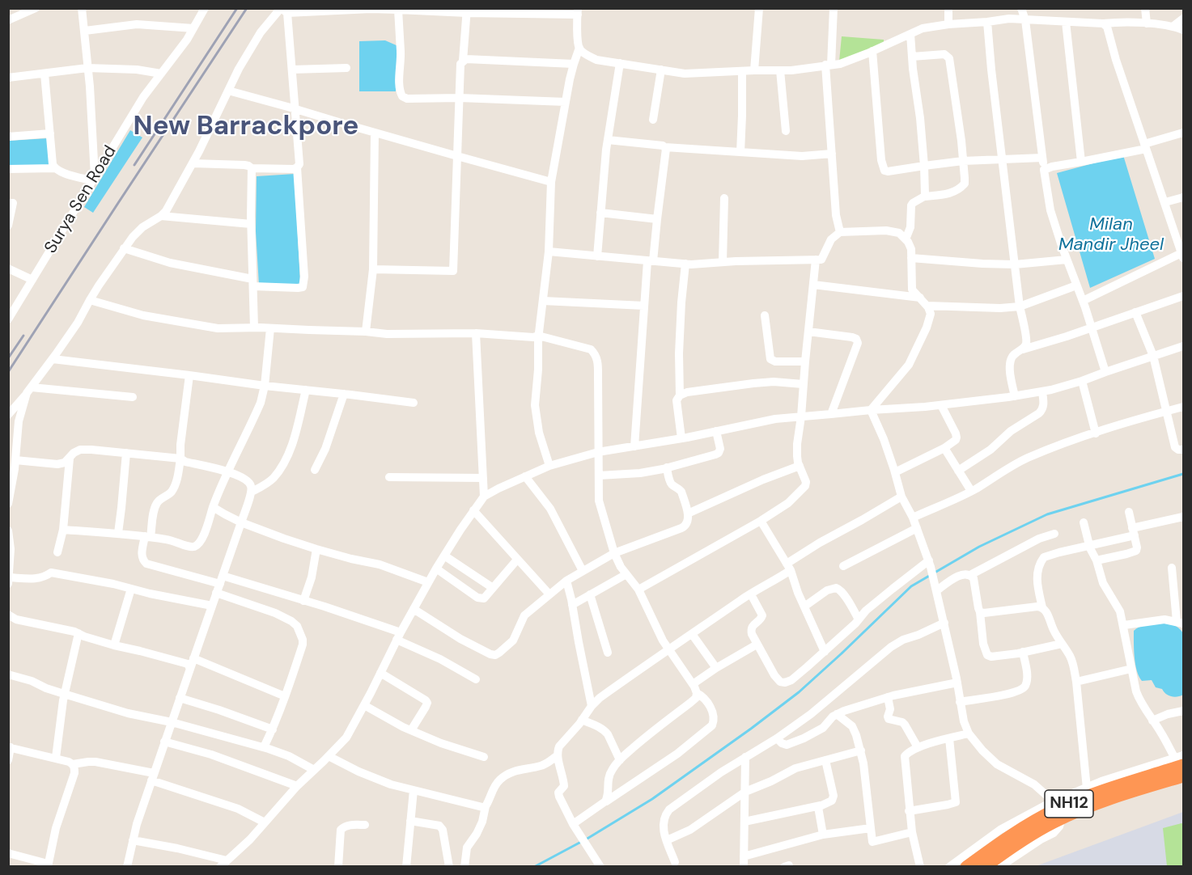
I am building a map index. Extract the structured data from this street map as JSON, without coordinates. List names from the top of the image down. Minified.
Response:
{"streets":{"highway":["NH12"],"street":["Surya Sen Road"]},"districts":["New Barrackpore"],"water":["Milan Mandir Jheel"]}
